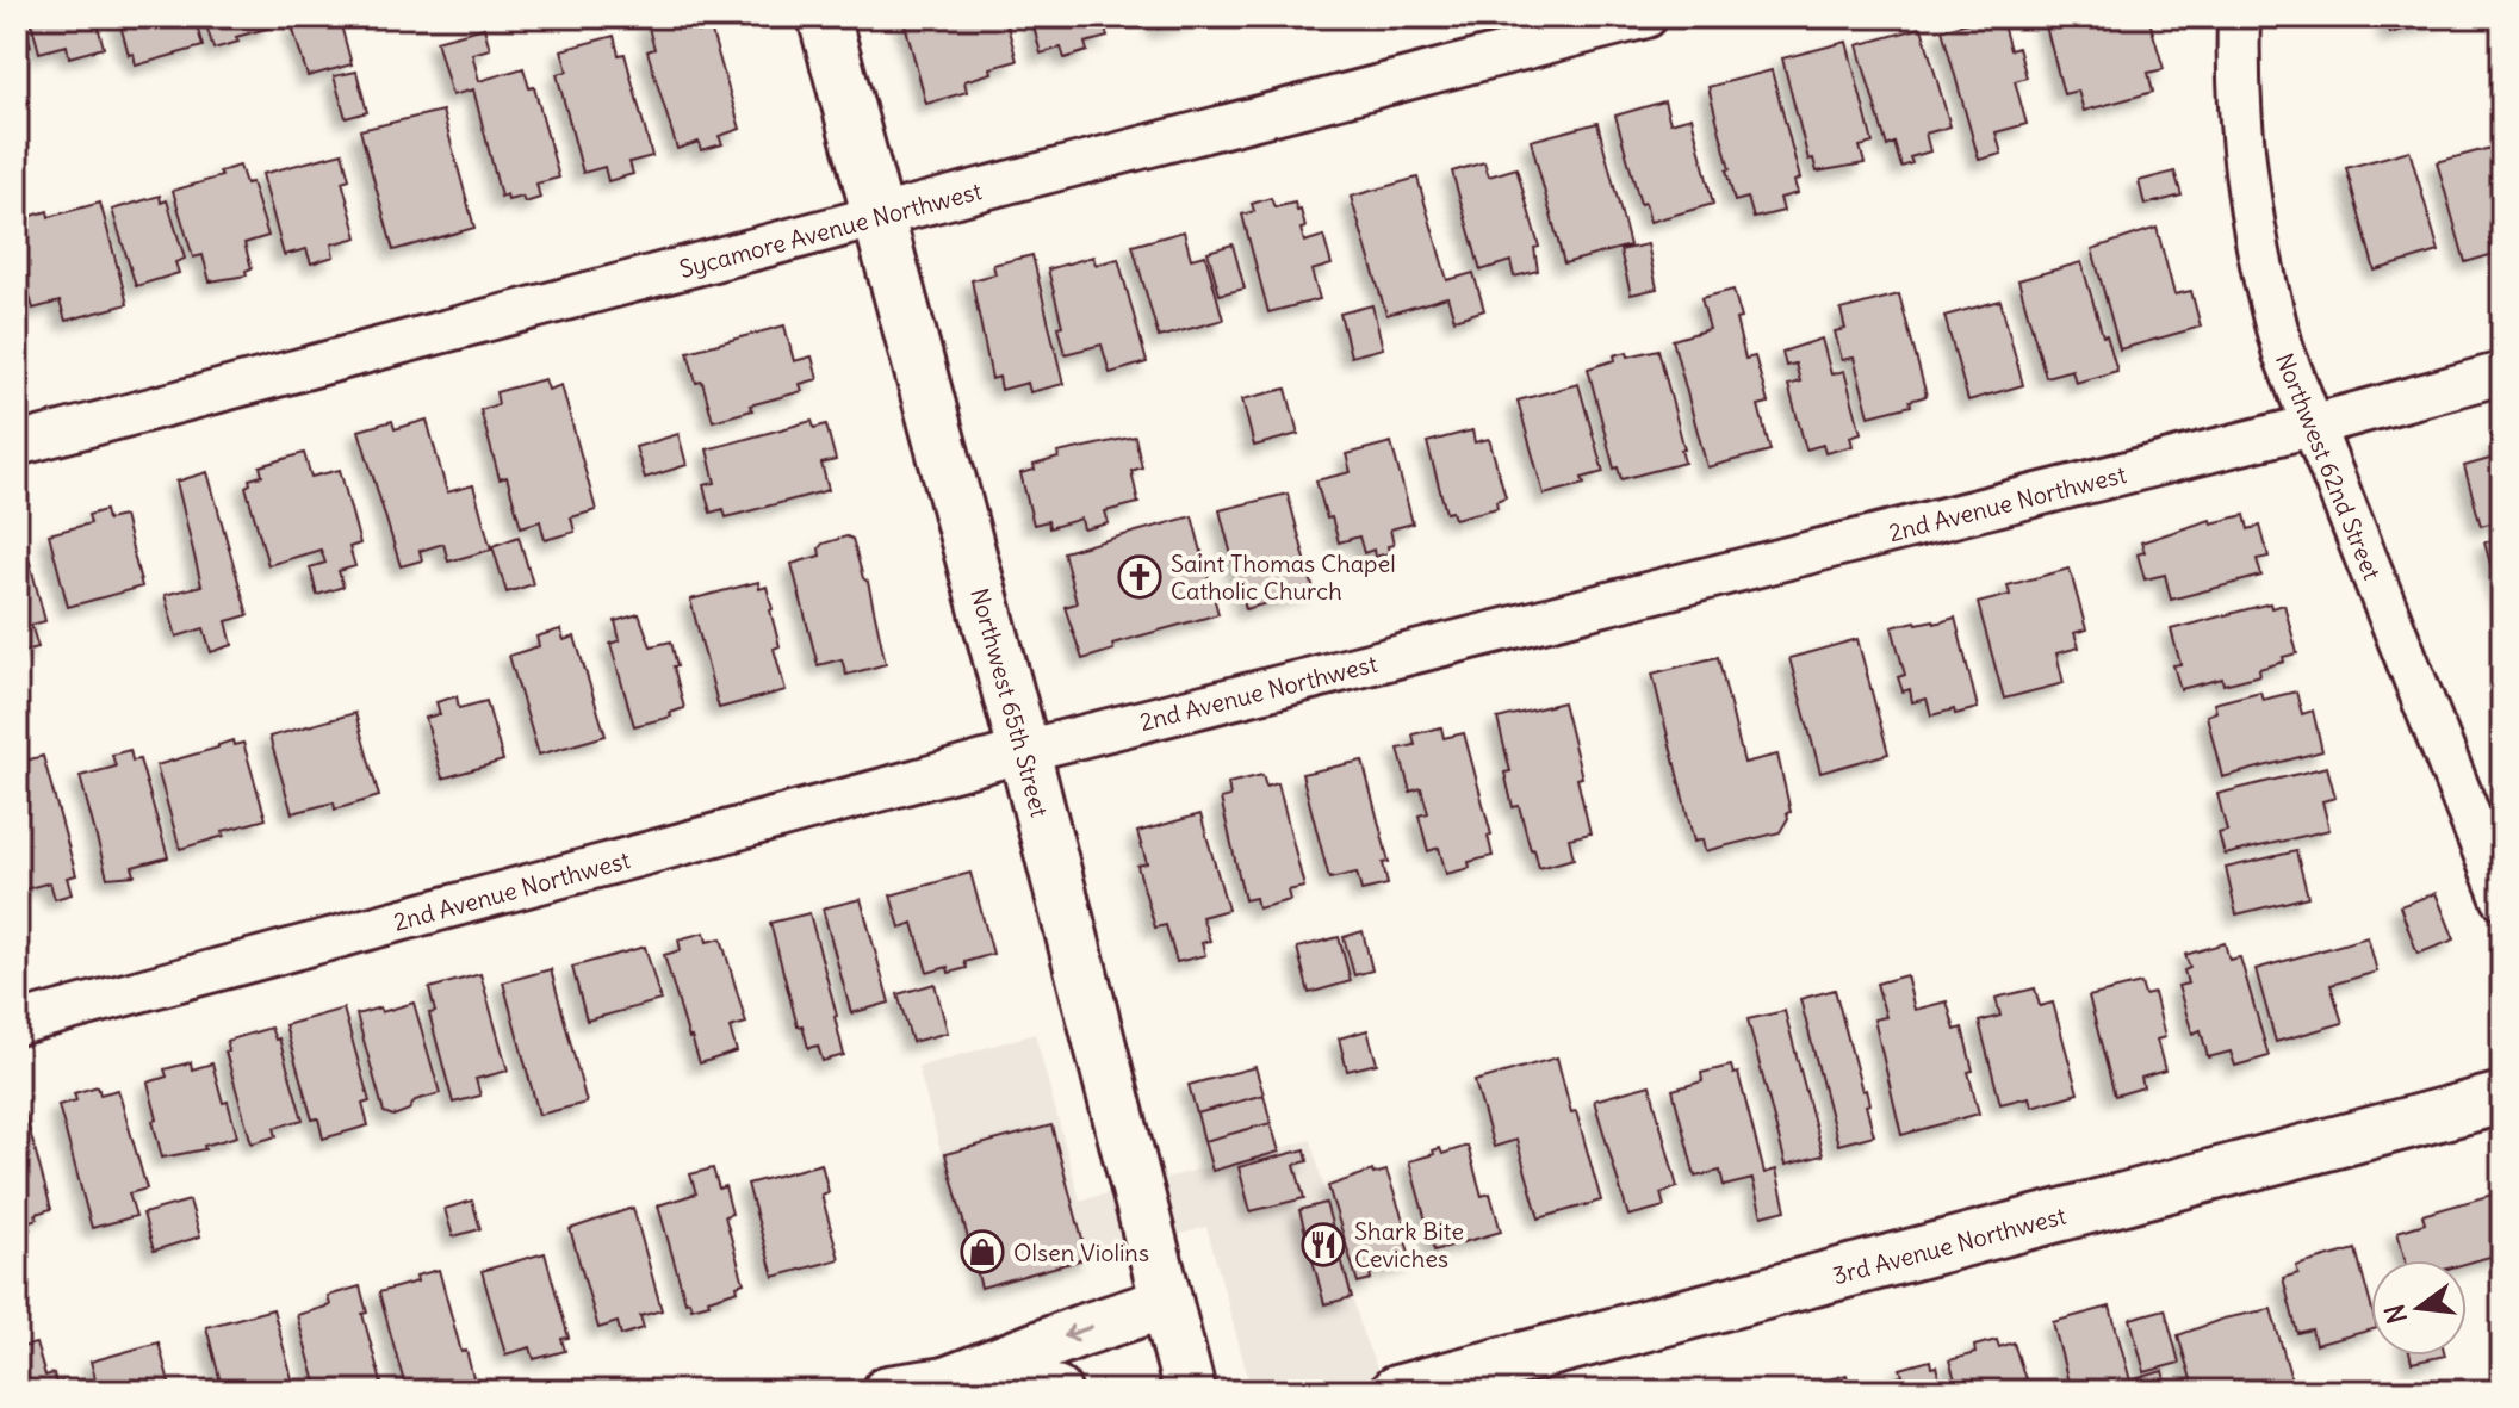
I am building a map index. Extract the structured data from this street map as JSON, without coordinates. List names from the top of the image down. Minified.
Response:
{"streets":{"street":["Sycamore Avenue Northwest","Northwest 62nd Street","2nd Avenue Northwest","Northwest 65th Street","3rd Avenue Northwest"]},"crossings":[["Sycamore Avenue Northwest","Northwest 65th Street"],["Northwest 62nd Street","2nd Avenue Northwest"],["2nd Avenue Northwest","Northwest 65th Street"]],"places":{"church":["Saint Thomas Chapel Catholic Church"],"restaurant":["Shark Bite Ceviches"],"shop":["Olsen Violins"]},"north":"left"}
